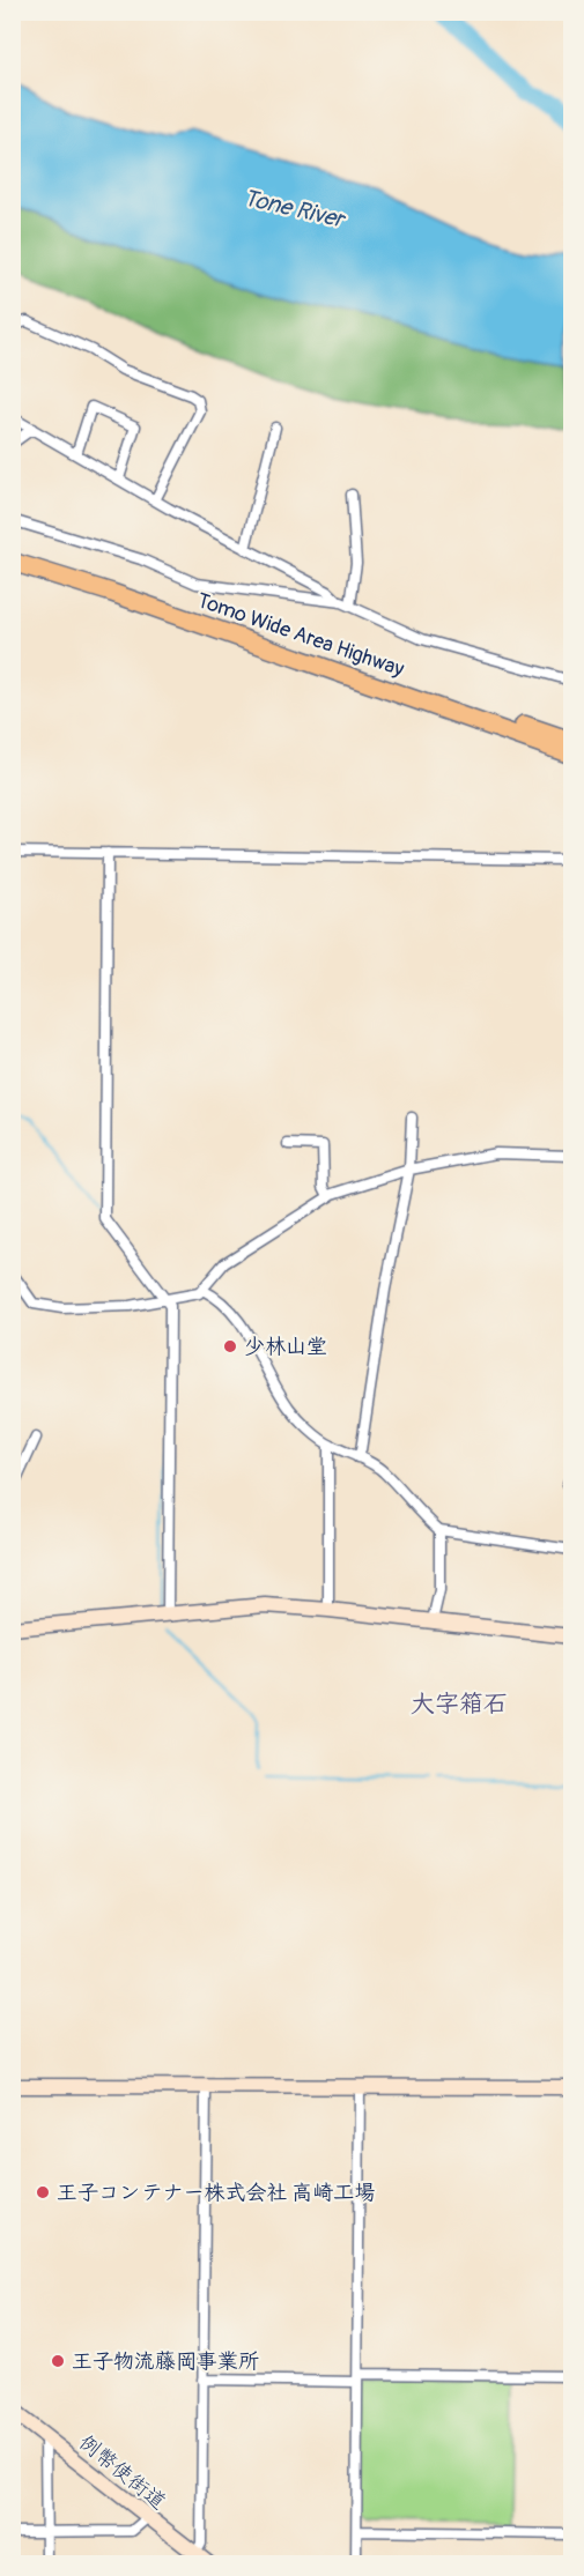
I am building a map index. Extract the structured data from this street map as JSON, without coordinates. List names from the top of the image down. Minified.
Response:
{"streets":{"highway":["Tomo Wide Area Highway"],"street":["例幣使街道"]},"districts":["大字箱石"],"water":["Tone River"],"places":["少林山堂","王子コンテナー株式会社 高崎工場","王子物流藤岡事業所"]}
